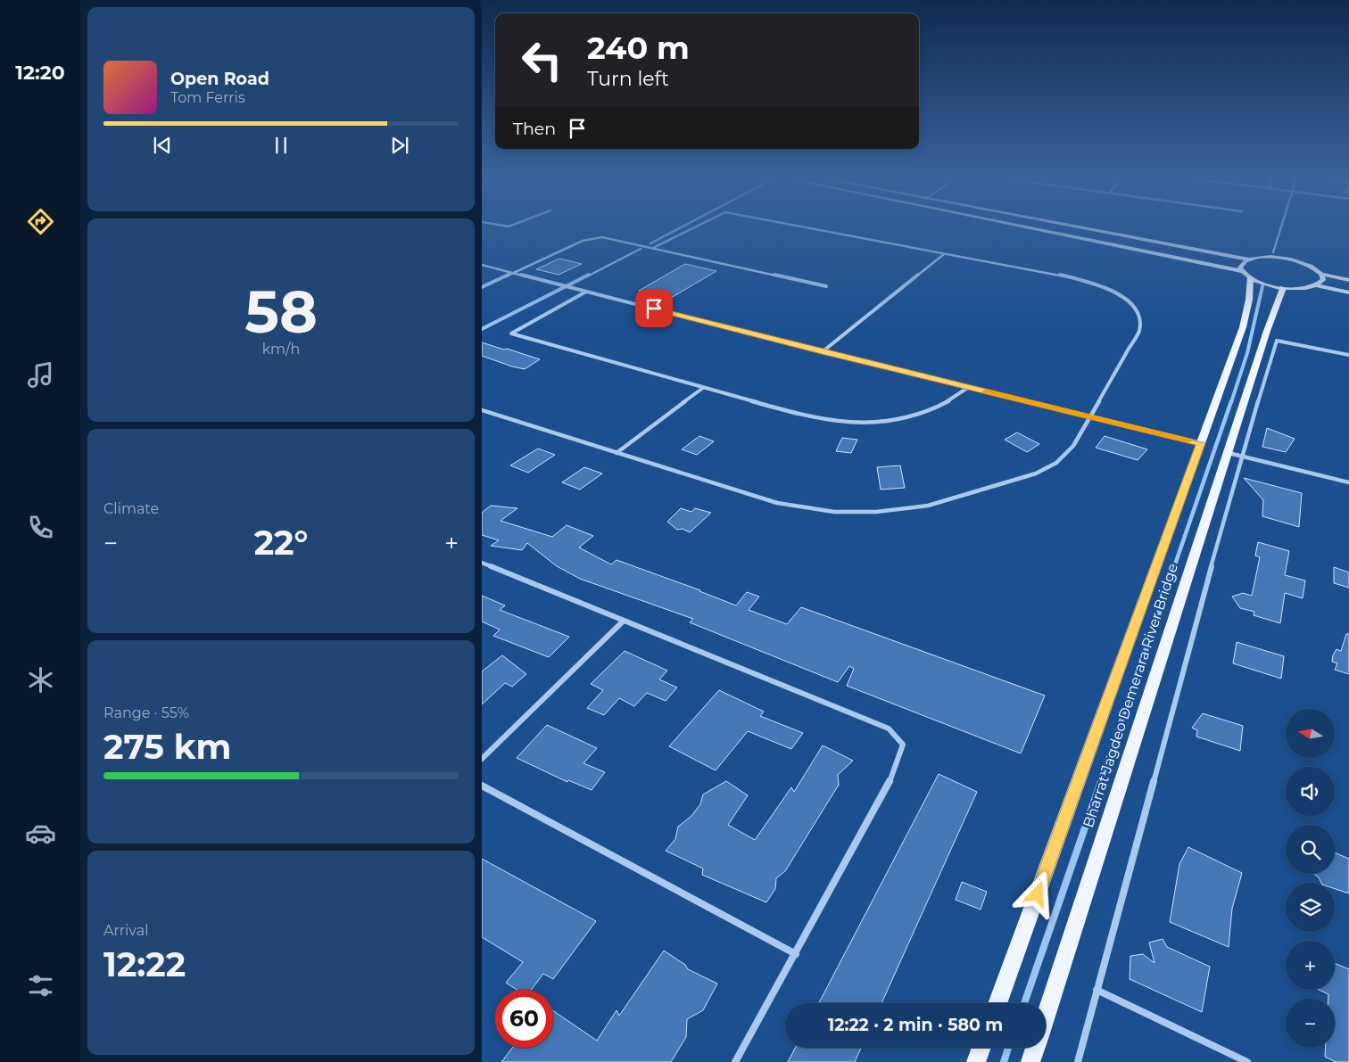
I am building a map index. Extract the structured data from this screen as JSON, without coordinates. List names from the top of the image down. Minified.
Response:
{"streets":{"main road":["Bharrat Jagdeo Demerara River Bridge"]},"north":"left","page":{"tabs":"12:20","turn":["240 m","Turn left"],"song":["Open Road","Tom Ferris"],"then":"Then","tile":[["58","km/h"],"Climate",["Range · 55%","275 km"],["Arrival","12:22"]],"heat":["−","22°","+"],"map_buttons":["+","−"],"limit":"60","trip":"12:22 · 2 min · 580 m"}}
